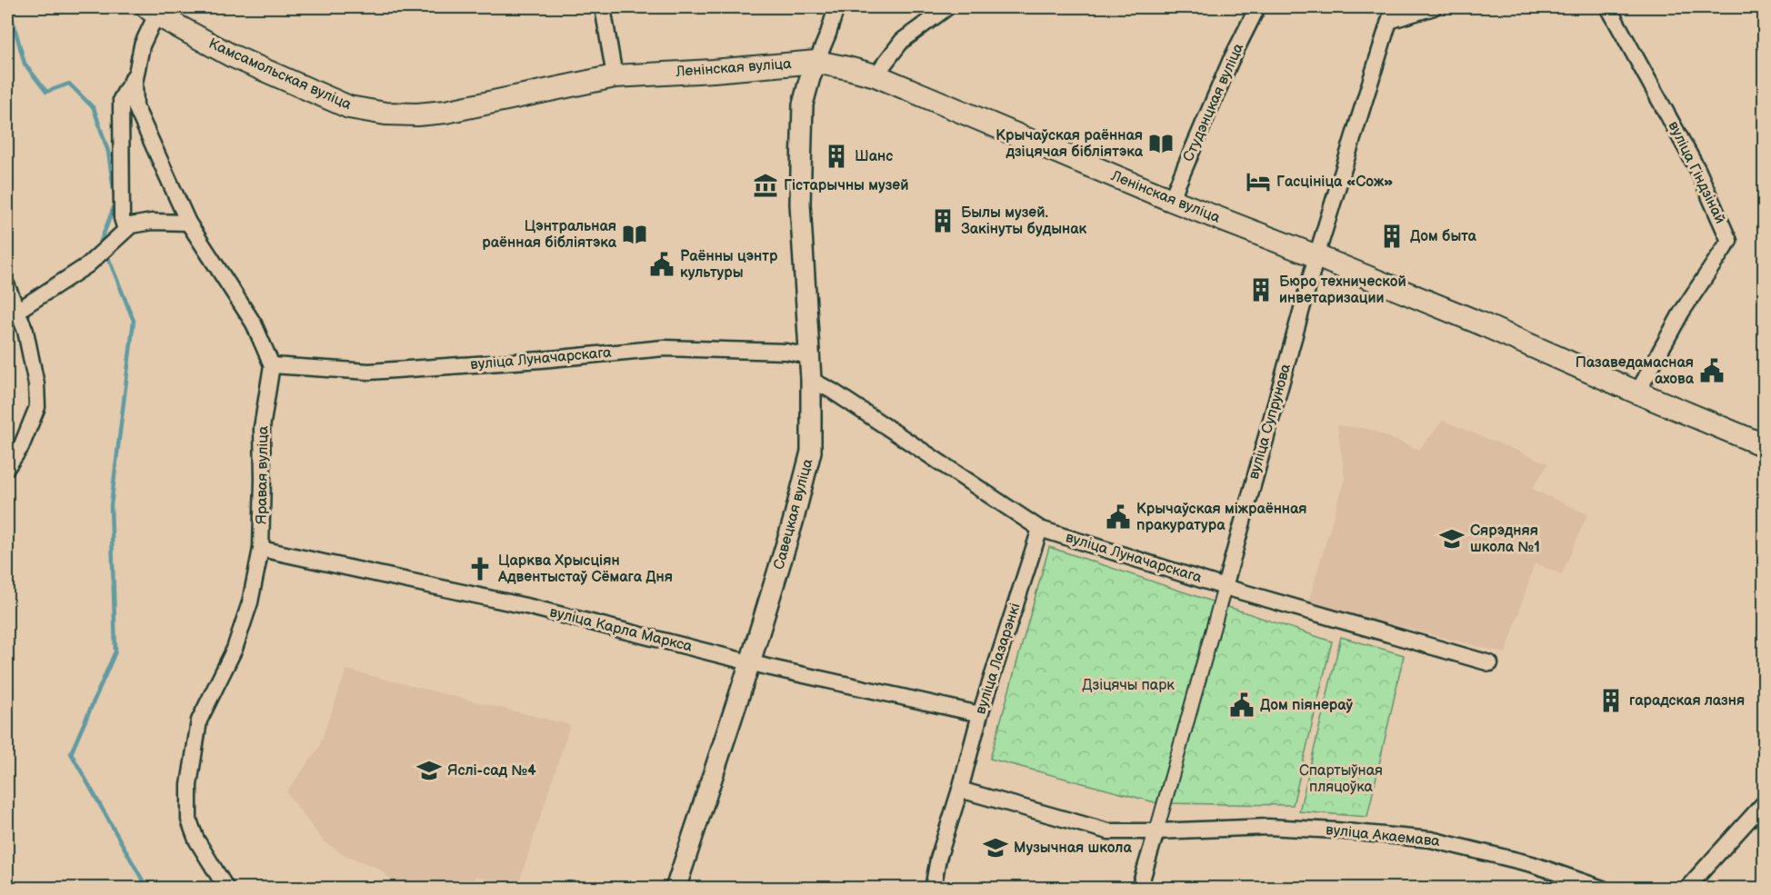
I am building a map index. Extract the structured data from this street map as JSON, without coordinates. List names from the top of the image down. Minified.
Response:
{"streets":{"main road":["Ленінская вуліца","Камсамольская вуліца"],"street":["Студэнцкая вуліца","вуліца Гіндзінай","вуліца Луначарскага","вуліца Супрунова","Яравая вуліца","Савецкая вуліца","вуліца Карла Маркса","вуліца Лазарэнкі","вуліца Акаемава"]},"crossings":[["Ленінская вуліца","Камсамольская вуліца"],["Ленінская вуліца","Студэнцкая вуліца"],["Ленінская вуліца","вуліца Гіндзінай"],["Ленінская вуліца","вуліца Супрунова"],["Ленінская вуліца","Савецкая вуліца"],["вуліца Луначарскага","вуліца Супрунова"],["вуліца Луначарскага","Яравая вуліца"],["вуліца Луначарскага","Савецкая вуліца"],["вуліца Луначарскага","вуліца Лазарэнкі"],["Яравая вуліца","вуліца Карла Маркса"],["Савецкая вуліца","вуліца Карла Маркса"],["вуліца Карла Маркса","вуліца Лазарэнкі"],["вуліца Лазарэнкі","вуліца Акаемава"]],"parks":["Дзіцячы парк","Спартыўная пляцоўка"],"places":{"library":["Крычаўская раённая дзіцячая бібліятэка","Цэнтральная раённая бібліятэка"],"building":["Шанс","Былы музей. Закінуты будынак","Дом быта","Бюро технической инветаризации","гарадская лазня"],"hotel":["Гасцініца «Сож»"],"museum":["Гістарычны музей"],"public building":["Раённы цэнтр культуры","Пазаведамасная ахова","Крычаўская міжраённая пракуратура","Дом піянераў"],"school or university":["Сярэдняя школа №1","Яслі-сад №4","Музычная школа"],"church":["Царква Хрысціян Адвентыстаў Сёмага Дня"]}}
